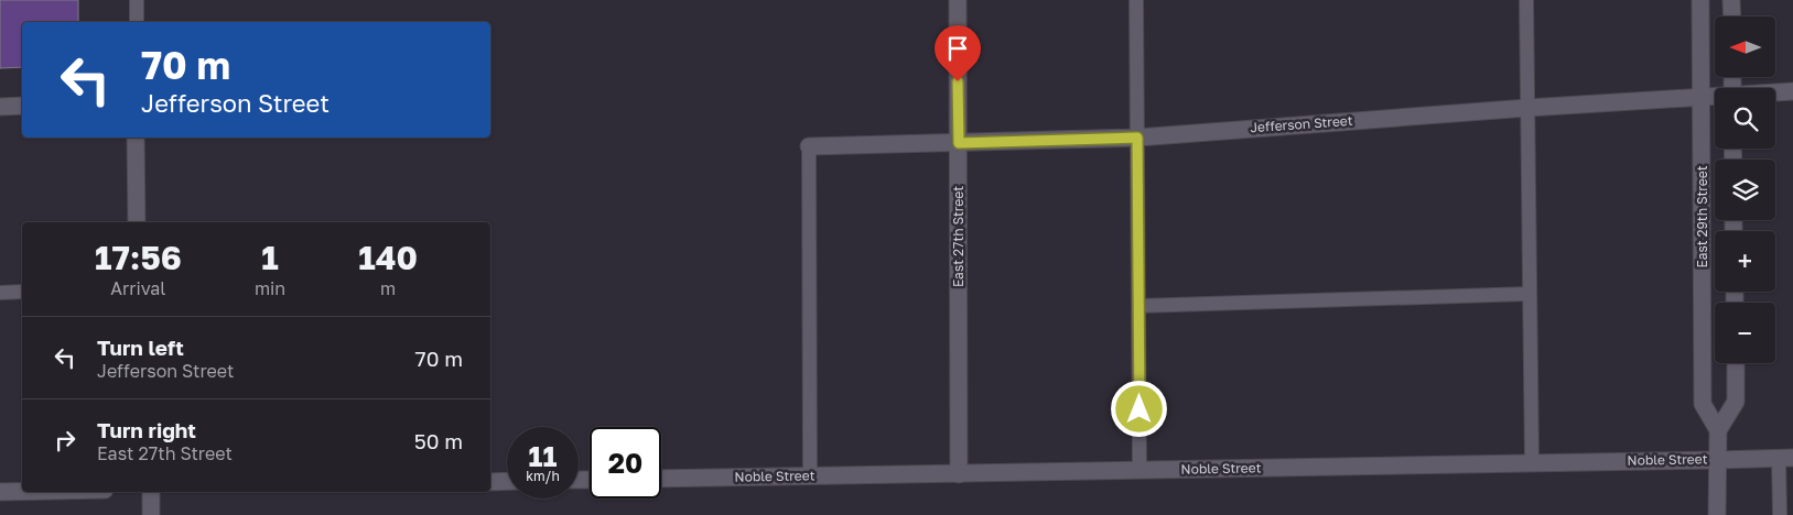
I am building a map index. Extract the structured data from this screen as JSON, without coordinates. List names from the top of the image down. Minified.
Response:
{"streets":{"street":["Jefferson Street","East 29th Street","East 27th Street","Noble Street"]},"crossings":[["Jefferson Street","East 29th Street"],["Jefferson Street","East 27th Street"],["East 27th Street","Noble Street"]],"north":"left","page":{"map_buttons":["+","−"],"turn":["70 m","Jefferson Street"],"eta":["17:56","Arrival","1","min","140","m"],"list":[{"name":"Turn left","note":"Jefferson Street","value":"70 m"},{"name":"Turn right","note":"East 27th Street","value":"50 m"}],"speed":"11 km/h","limit":"20"}}
